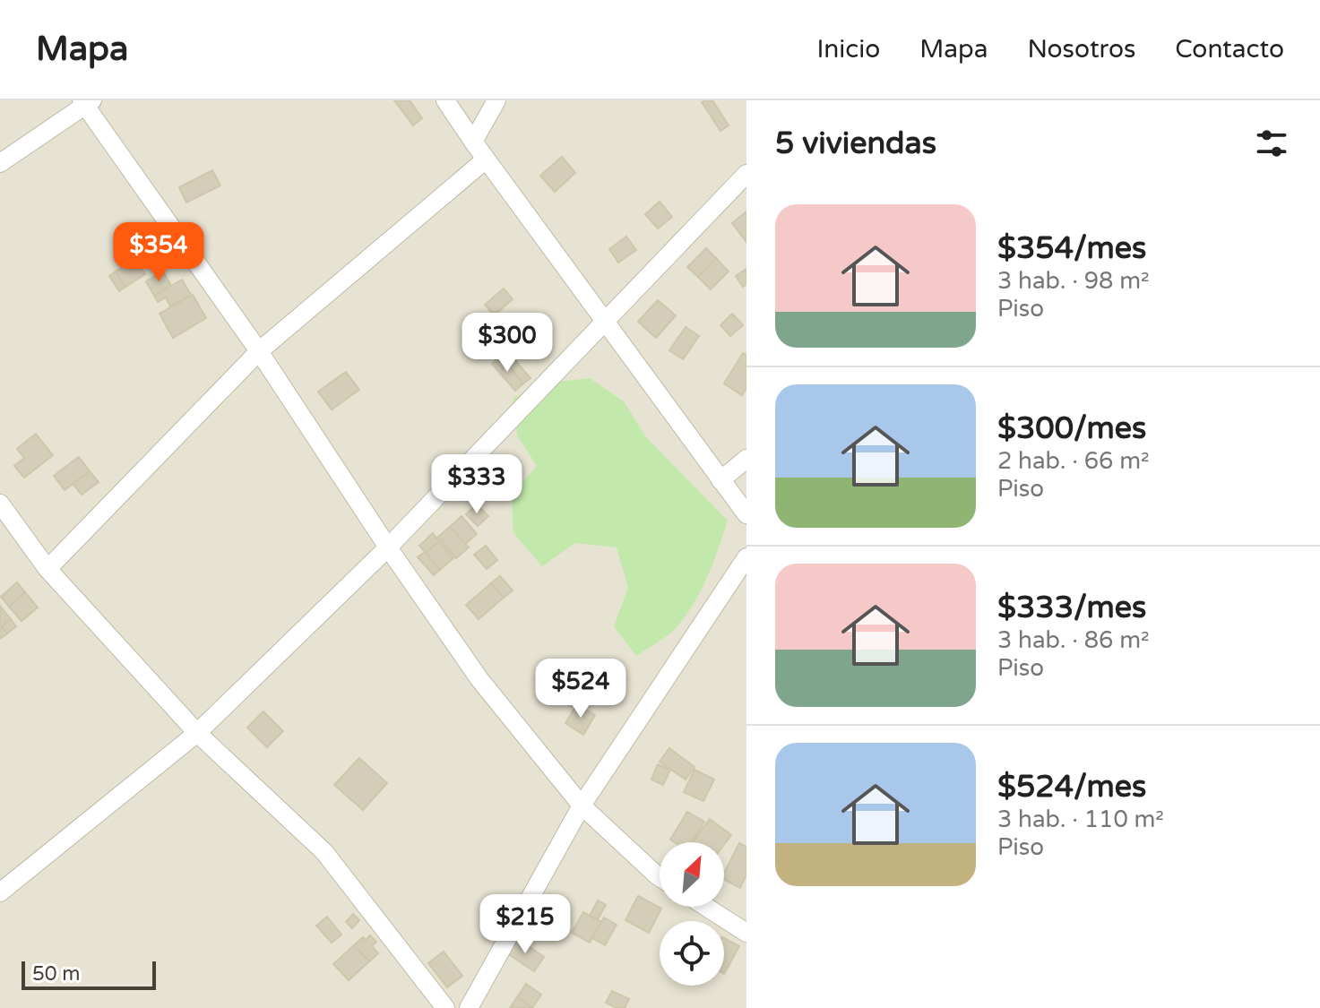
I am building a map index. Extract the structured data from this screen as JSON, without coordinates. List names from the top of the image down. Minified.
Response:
{"scale_bar":"50 m","north":"top right","page":{"header":"Mapa","nav":["Inicio","Mapa","Nosotros","Contacto"],"heading":"5 viviendas","list":[{"name":"$354/mes","note":"3 hab. · 98 m² · Piso"},{"name":"$300/mes","note":"2 hab. · 66 m² · Piso"},{"name":"$333/mes","note":"3 hab. · 86 m² · Piso"},{"name":"$524/mes","note":"3 hab. · 110 m² · Piso"}],"price":["$354","$300","$333","$524","$215"],"scale":"50 m"}}
